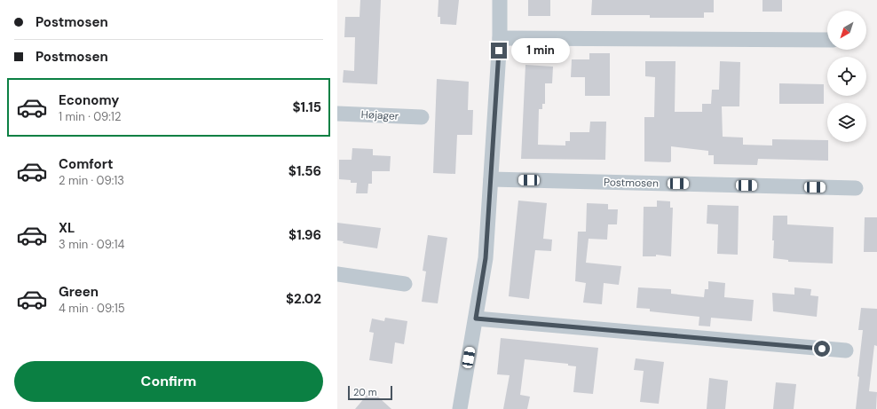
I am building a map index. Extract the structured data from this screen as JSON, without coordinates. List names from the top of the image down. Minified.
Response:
{"streets":{"street":["Højager","Postmosen"]},"scale_bar":"20 m","north":"bottom left","page":{"banner":["Postmosen","Postmosen"],"bubble":"1 min","list":[{"name":"Economy","note":"1 min · 09:12","value":"$1.15"},{"name":"Comfort","note":"2 min · 09:13","value":"$1.56"},{"name":"XL","note":"3 min · 09:14","value":"$1.96"},{"name":"Green","note":"4 min · 09:15","value":"$2.02"}],"buttons":"Confirm","scale":"20 m"}}
